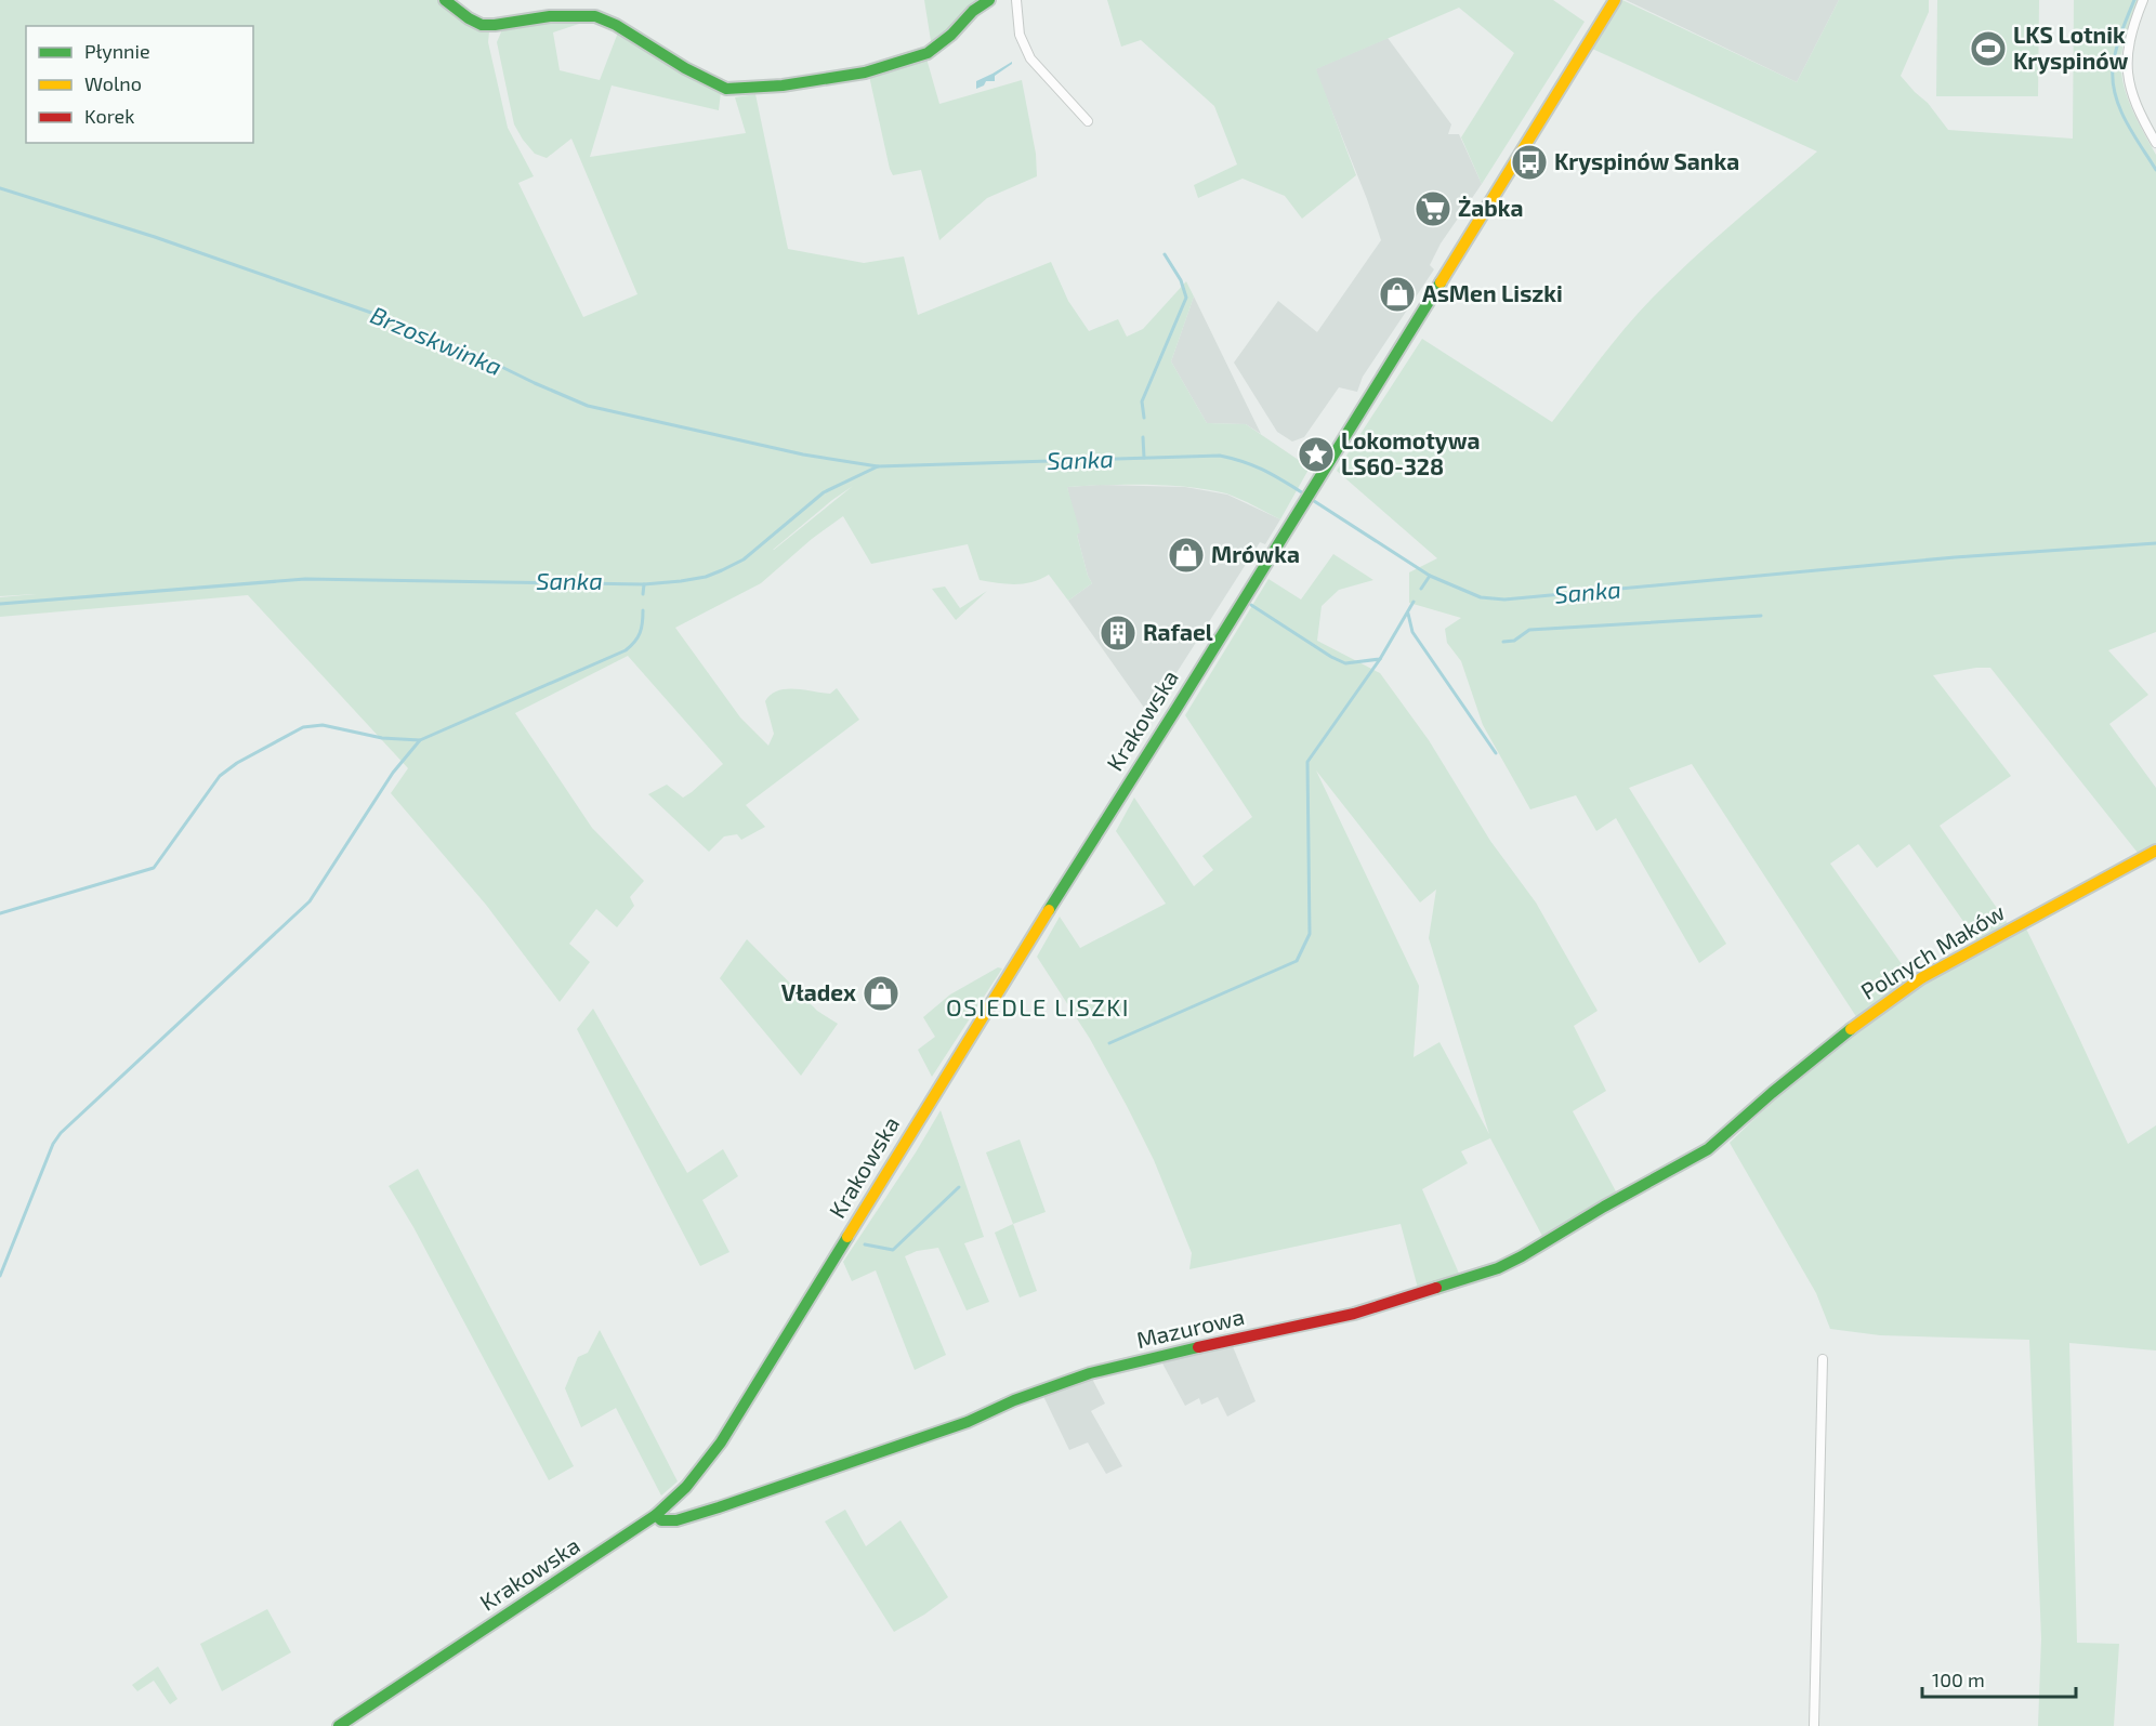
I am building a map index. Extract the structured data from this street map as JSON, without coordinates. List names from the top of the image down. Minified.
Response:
{"streets":{"street":["Krakowska","Polnych Maków","Mazurowa"]},"crossings":[["Krakowska","Mazurowa"],["Polnych Maków","Mazurowa"]],"districts":["OSIEDLE LISZKI"],"water":["Brzoskwinka","Sanka"],"places":{"sports":["LKS Lotnik Kryspinów"],"bus stop":["Kryspinów Sanka"],"supermarket":["Żabka"],"shop":["AsMen Liszki","Mrówka","Vładex"],"place":["Lokomotywa LS60-328"],"building":["Rafael"]},"legend":["Płynnie","Wolno","Korek"],"scale_bar":"100 m"}
